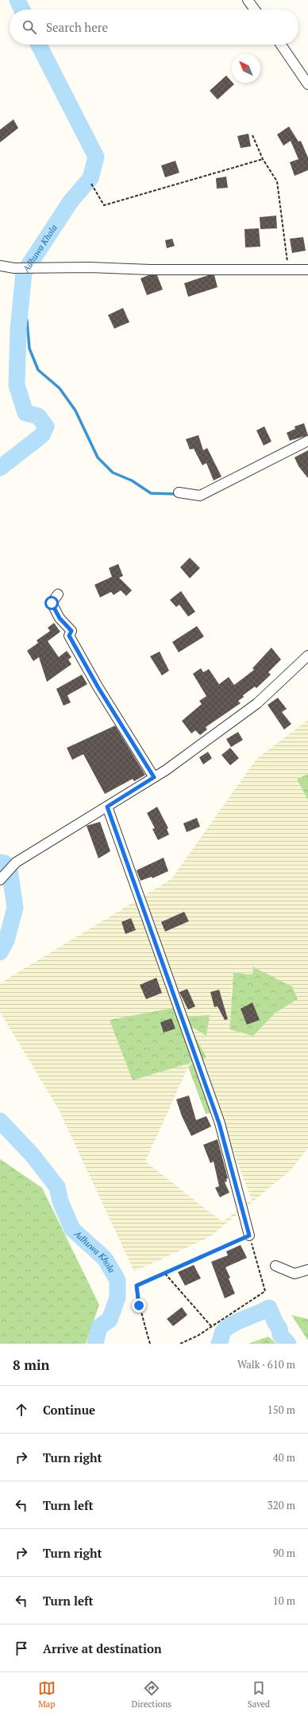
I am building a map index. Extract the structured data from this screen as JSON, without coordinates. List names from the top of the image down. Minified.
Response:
{"water":["Adhuwa Khola"],"north":"top left","page":{"search":"Search here","heading":["8 min","Walk · 610 m"],"list":[["Continue","150 m"],["Turn right","40 m"],["Turn left","320 m"],["Turn right","90 m"],["Turn left","10 m"],"Arrive at destination"],"nav":["Map","Directions","Saved"]}}
